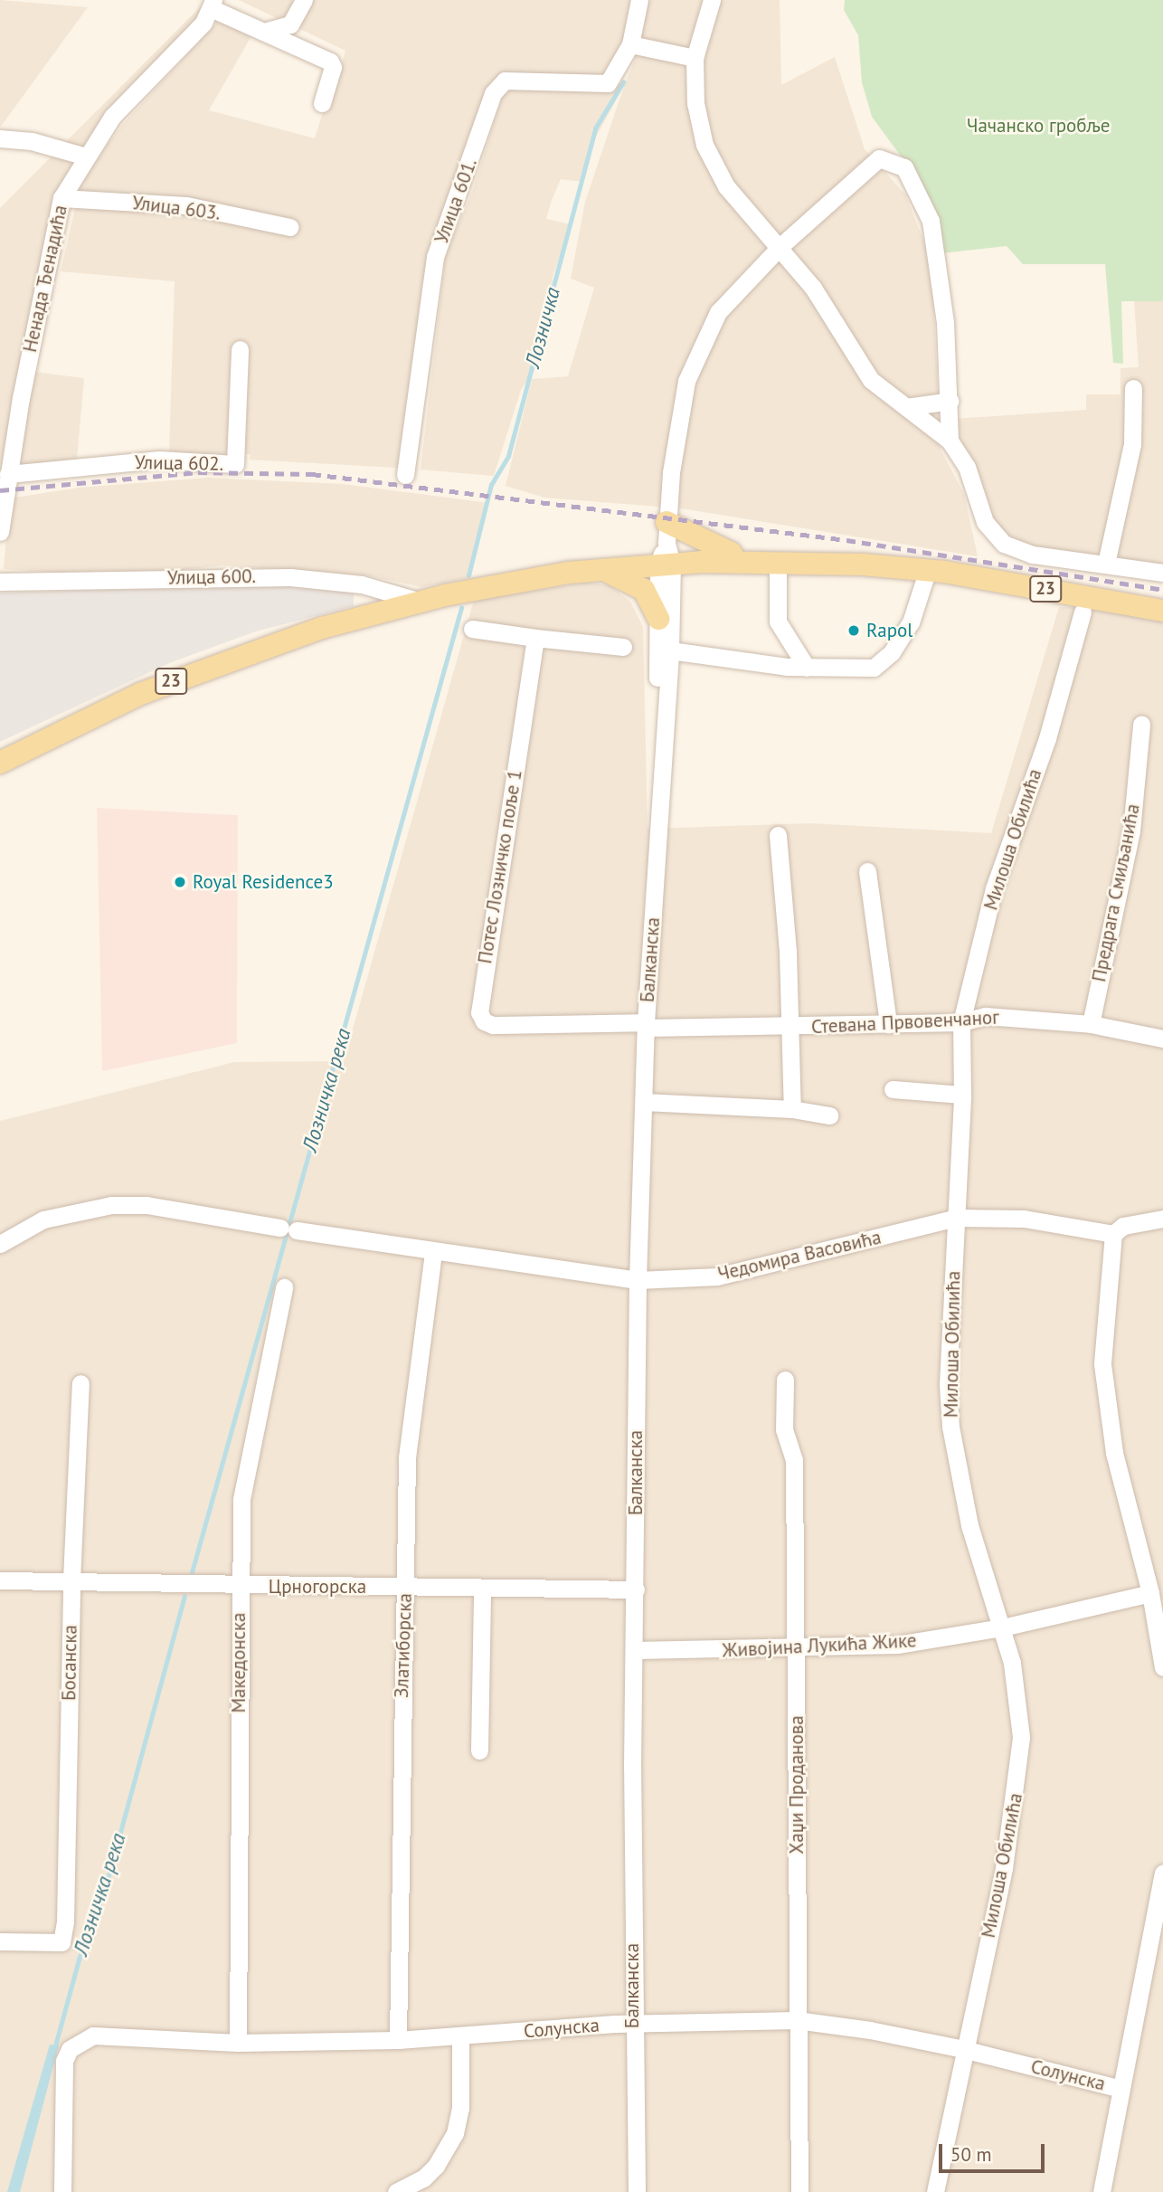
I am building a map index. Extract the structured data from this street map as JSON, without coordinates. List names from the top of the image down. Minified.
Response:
{"streets":{"main road":["23"],"street":["Улица 601.","Улица 603.","Ненада Ђенадића","Улица 602.","Улица 600.","Милоша Обилића","Потес Лозничко поље 1","Предрага Смиљанића","Балканска","Стевана Првовенчаног","Чедомира Васовића","Црногорска","Златиборска","Живојина Лукића Жике","Босанска","Македонска","Хаџи Проданова","Солунска"]},"crossings":[["Улица 603.","Ненада Ђенадића"],["Ненада Ђенадића","Улица 602."],["Улица 600.","23"],["23","Балканска"],["Милоша Обилића","Стевана Првовенчаног"],["Милоша Обилића","Чедомира Васовића"],["Милоша Обилића","Живојина Лукића Жике"],["Милоша Обилића","Солунска"],["Потес Лозничко поље 1","Балканска"],["Потес Лозничко поље 1","Стевана Првовенчаног"],["Предрага Смиљанића","Стевана Првовенчаног"],["Балканска","Стевана Првовенчаног"],["Балканска","Чедомира Васовића"],["Балканска","Црногорска"],["Балканска","Живојина Лукића Жике"],["Балканска","Солунска"],["Чедомира Васовића","Златиборска"],["Црногорска","Златиборска"],["Црногорска","Босанска"],["Црногорска","Македонска"],["Златиборска","Солунска"],["Живојина Лукића Жике","Хаџи Проданова"],["Македонска","Солунска"],["Хаџи Проданова","Солунска"]],"water":["Лозничка","Лозничка река"],"parks":["Чачанско гробље"],"places":["Rapol","Royal Residence3"],"scale_bar":"50 m"}
